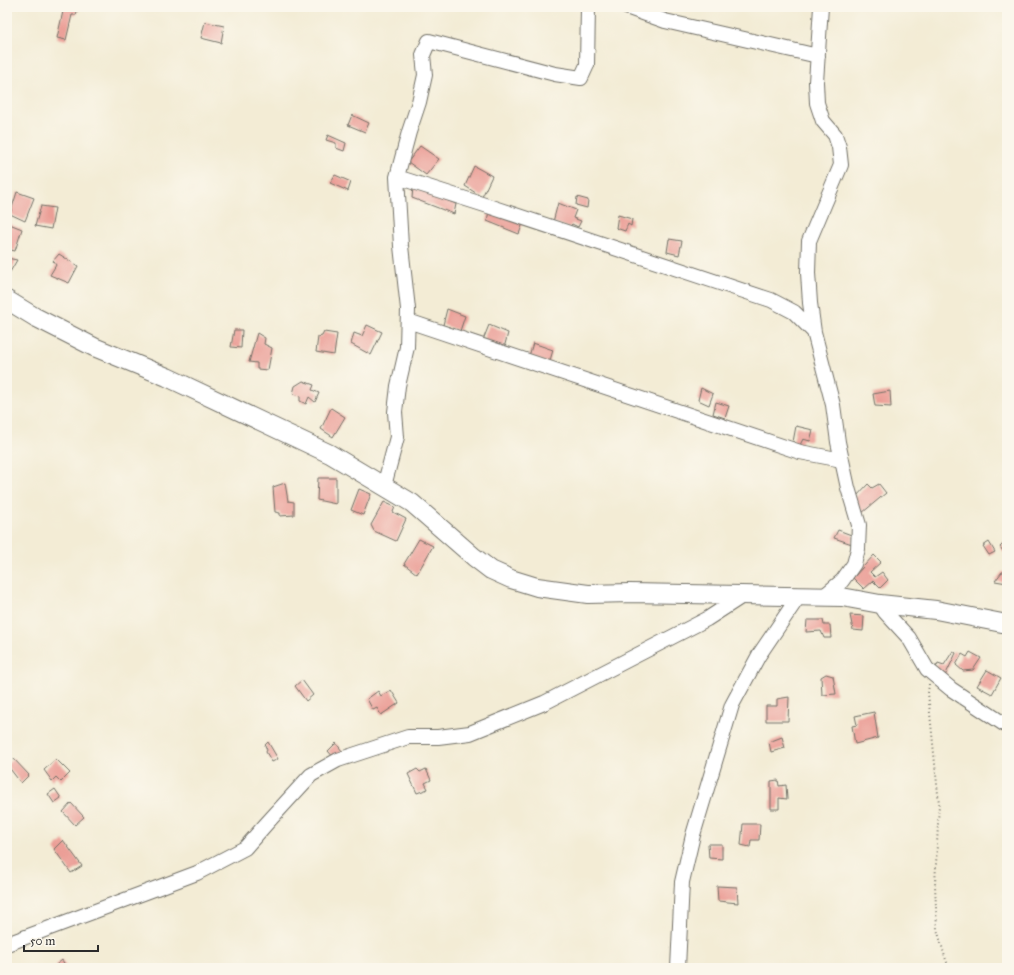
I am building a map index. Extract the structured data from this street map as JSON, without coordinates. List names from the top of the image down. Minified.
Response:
{"scale_bar":"50 m"}
